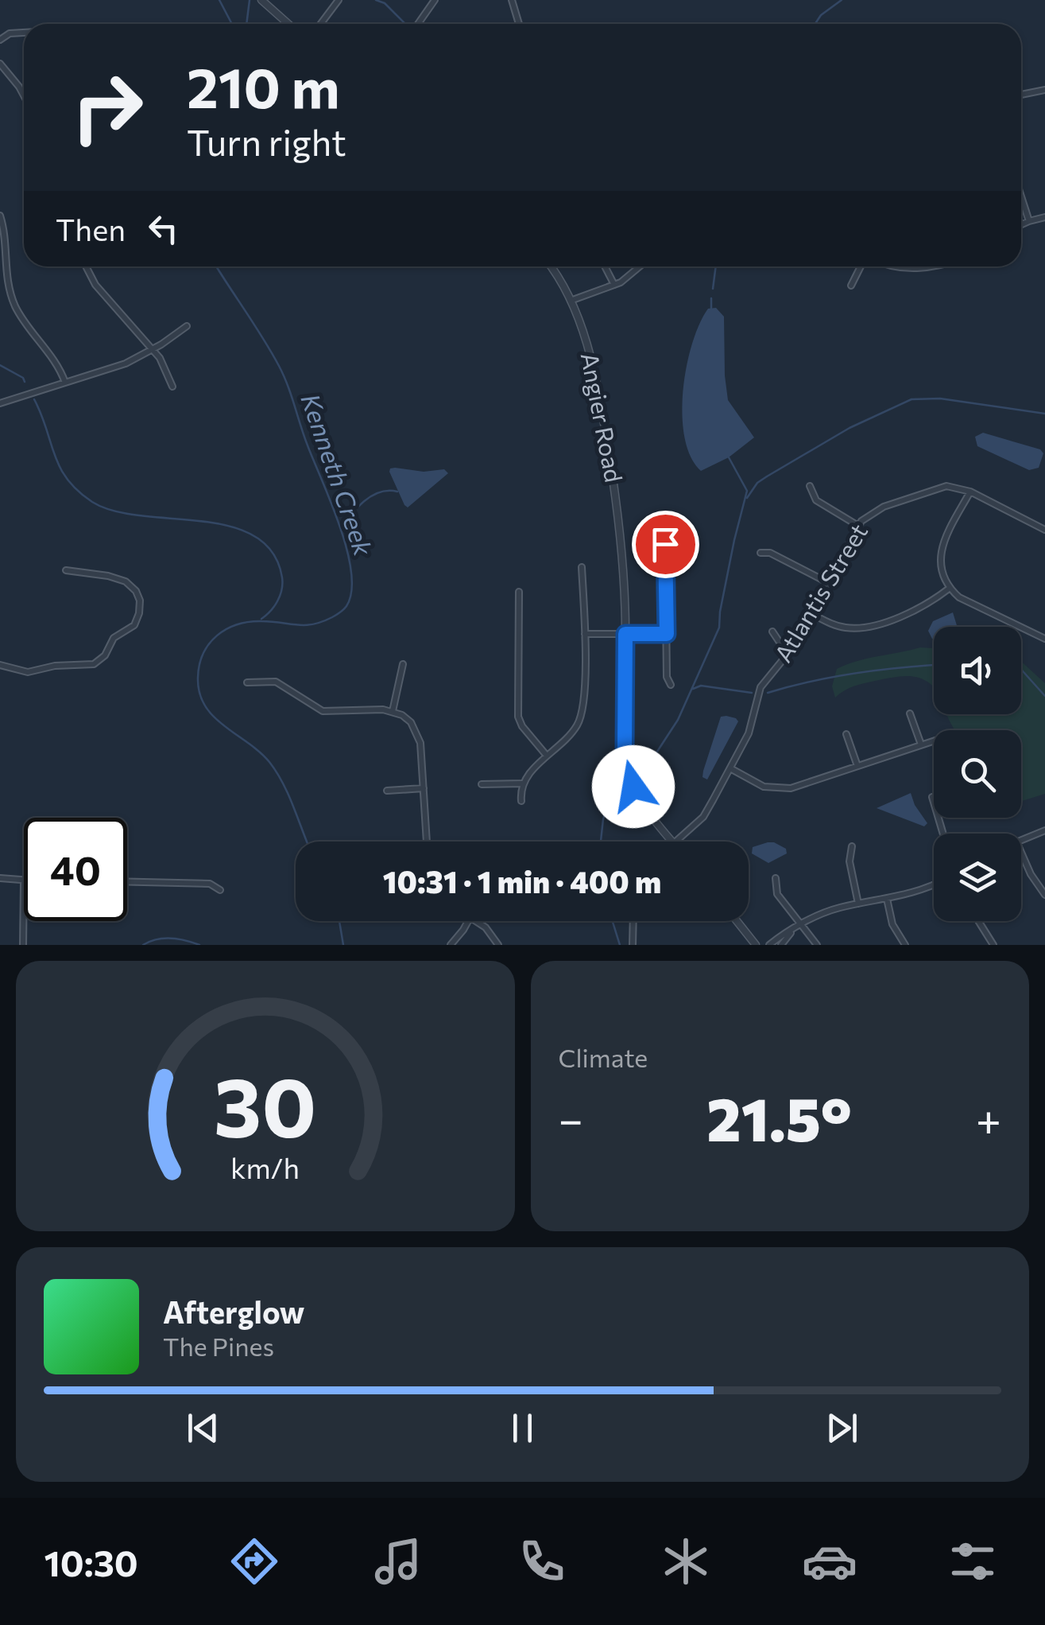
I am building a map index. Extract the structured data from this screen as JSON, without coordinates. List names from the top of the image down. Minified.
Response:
{"streets":{"street":["Angier Road","Atlantis Street"]},"water":["Kenneth Creek"],"page":{"turn":["210 m","Turn right"],"then":"Then","limit":"40","trip":"10:31 · 1 min · 400 m","tile":"Climate","heat":["−","21.5°","+"],"song":["Afterglow","The Pines"],"tabs":"10:30","gauge":["30","km/h"]}}
